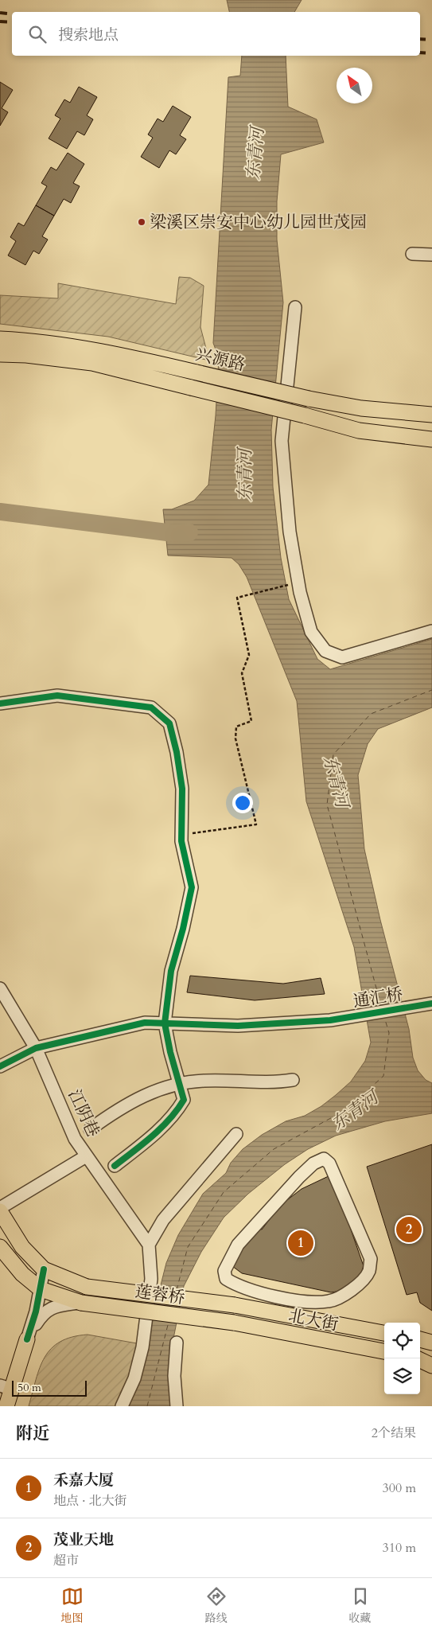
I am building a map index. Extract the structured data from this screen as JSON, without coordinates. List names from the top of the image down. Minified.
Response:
{"streets":{"main road":["兴源路","莲蓉桥","北大街"],"street":["通汇桥","江阴巷"]},"crossings":[["通汇桥","江阴巷"],["莲蓉桥","北大街"]],"water":["东青河"],"places":["梁溪区崇安中心幼儿园世茂园"],"scale_bar":"50 m","north":"top left","page":{"search":"搜索地点","pins":["2","1"],"scale":"50 m","heading":["附近","2个结果"],"list":[{"mark":"1","name":"禾嘉大厦","note":"地点 · 北大街","value":"300 m"},{"mark":"2","name":"茂业天地","note":"超市","value":"310 m"}],"nav":["地图","路线","收藏"]}}
